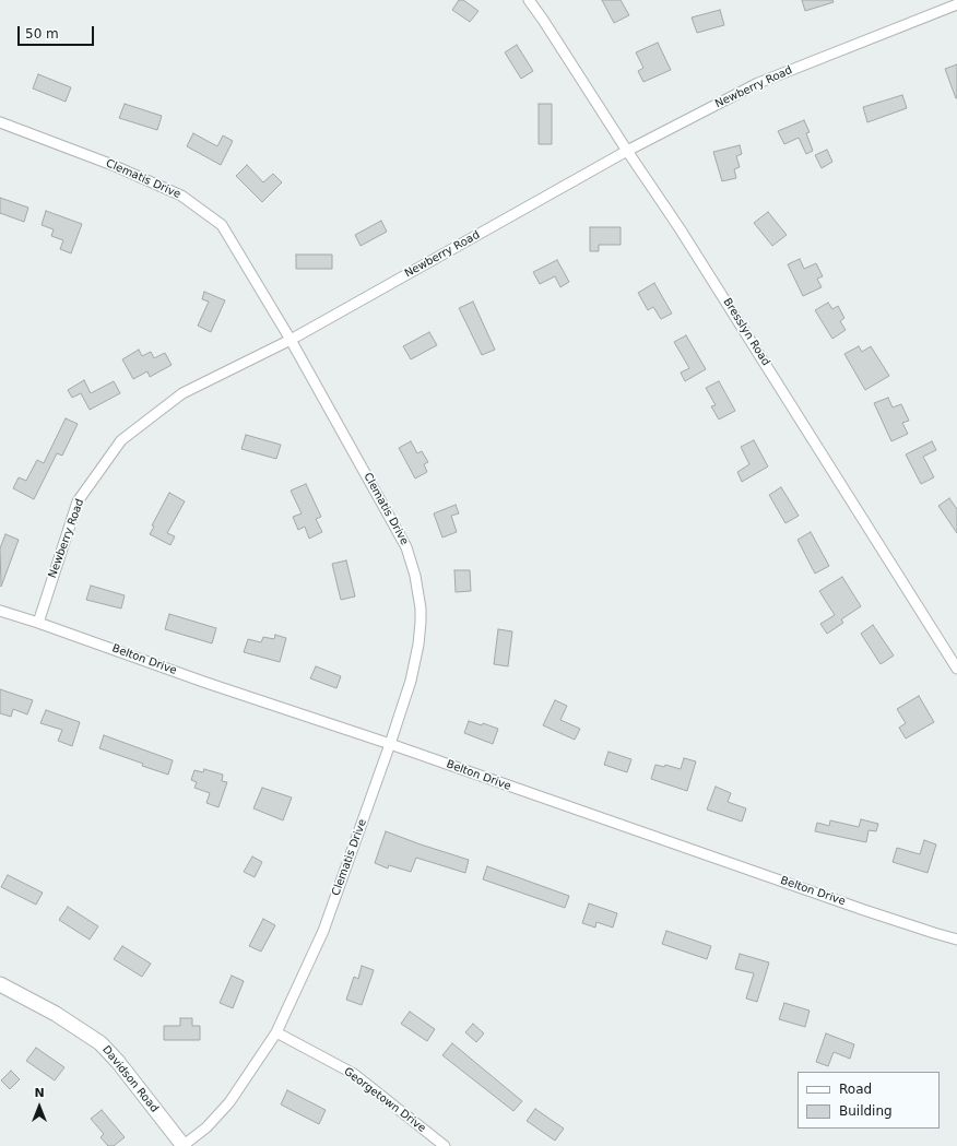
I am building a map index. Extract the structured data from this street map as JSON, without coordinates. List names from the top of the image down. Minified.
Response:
{"streets":{"street":["Newberry Road","Clematis Drive","Bresslyn Road","Belton Drive","Davidson Road","Georgetown Drive"]},"crossings":[["Newberry Road","Clematis Drive"],["Newberry Road","Bresslyn Road"],["Newberry Road","Belton Drive"],["Clematis Drive","Belton Drive"],["Clematis Drive","Davidson Road"],["Clematis Drive","Georgetown Drive"]],"legend":["Road","Building"],"scale_bar":"50 m","north":"top"}
